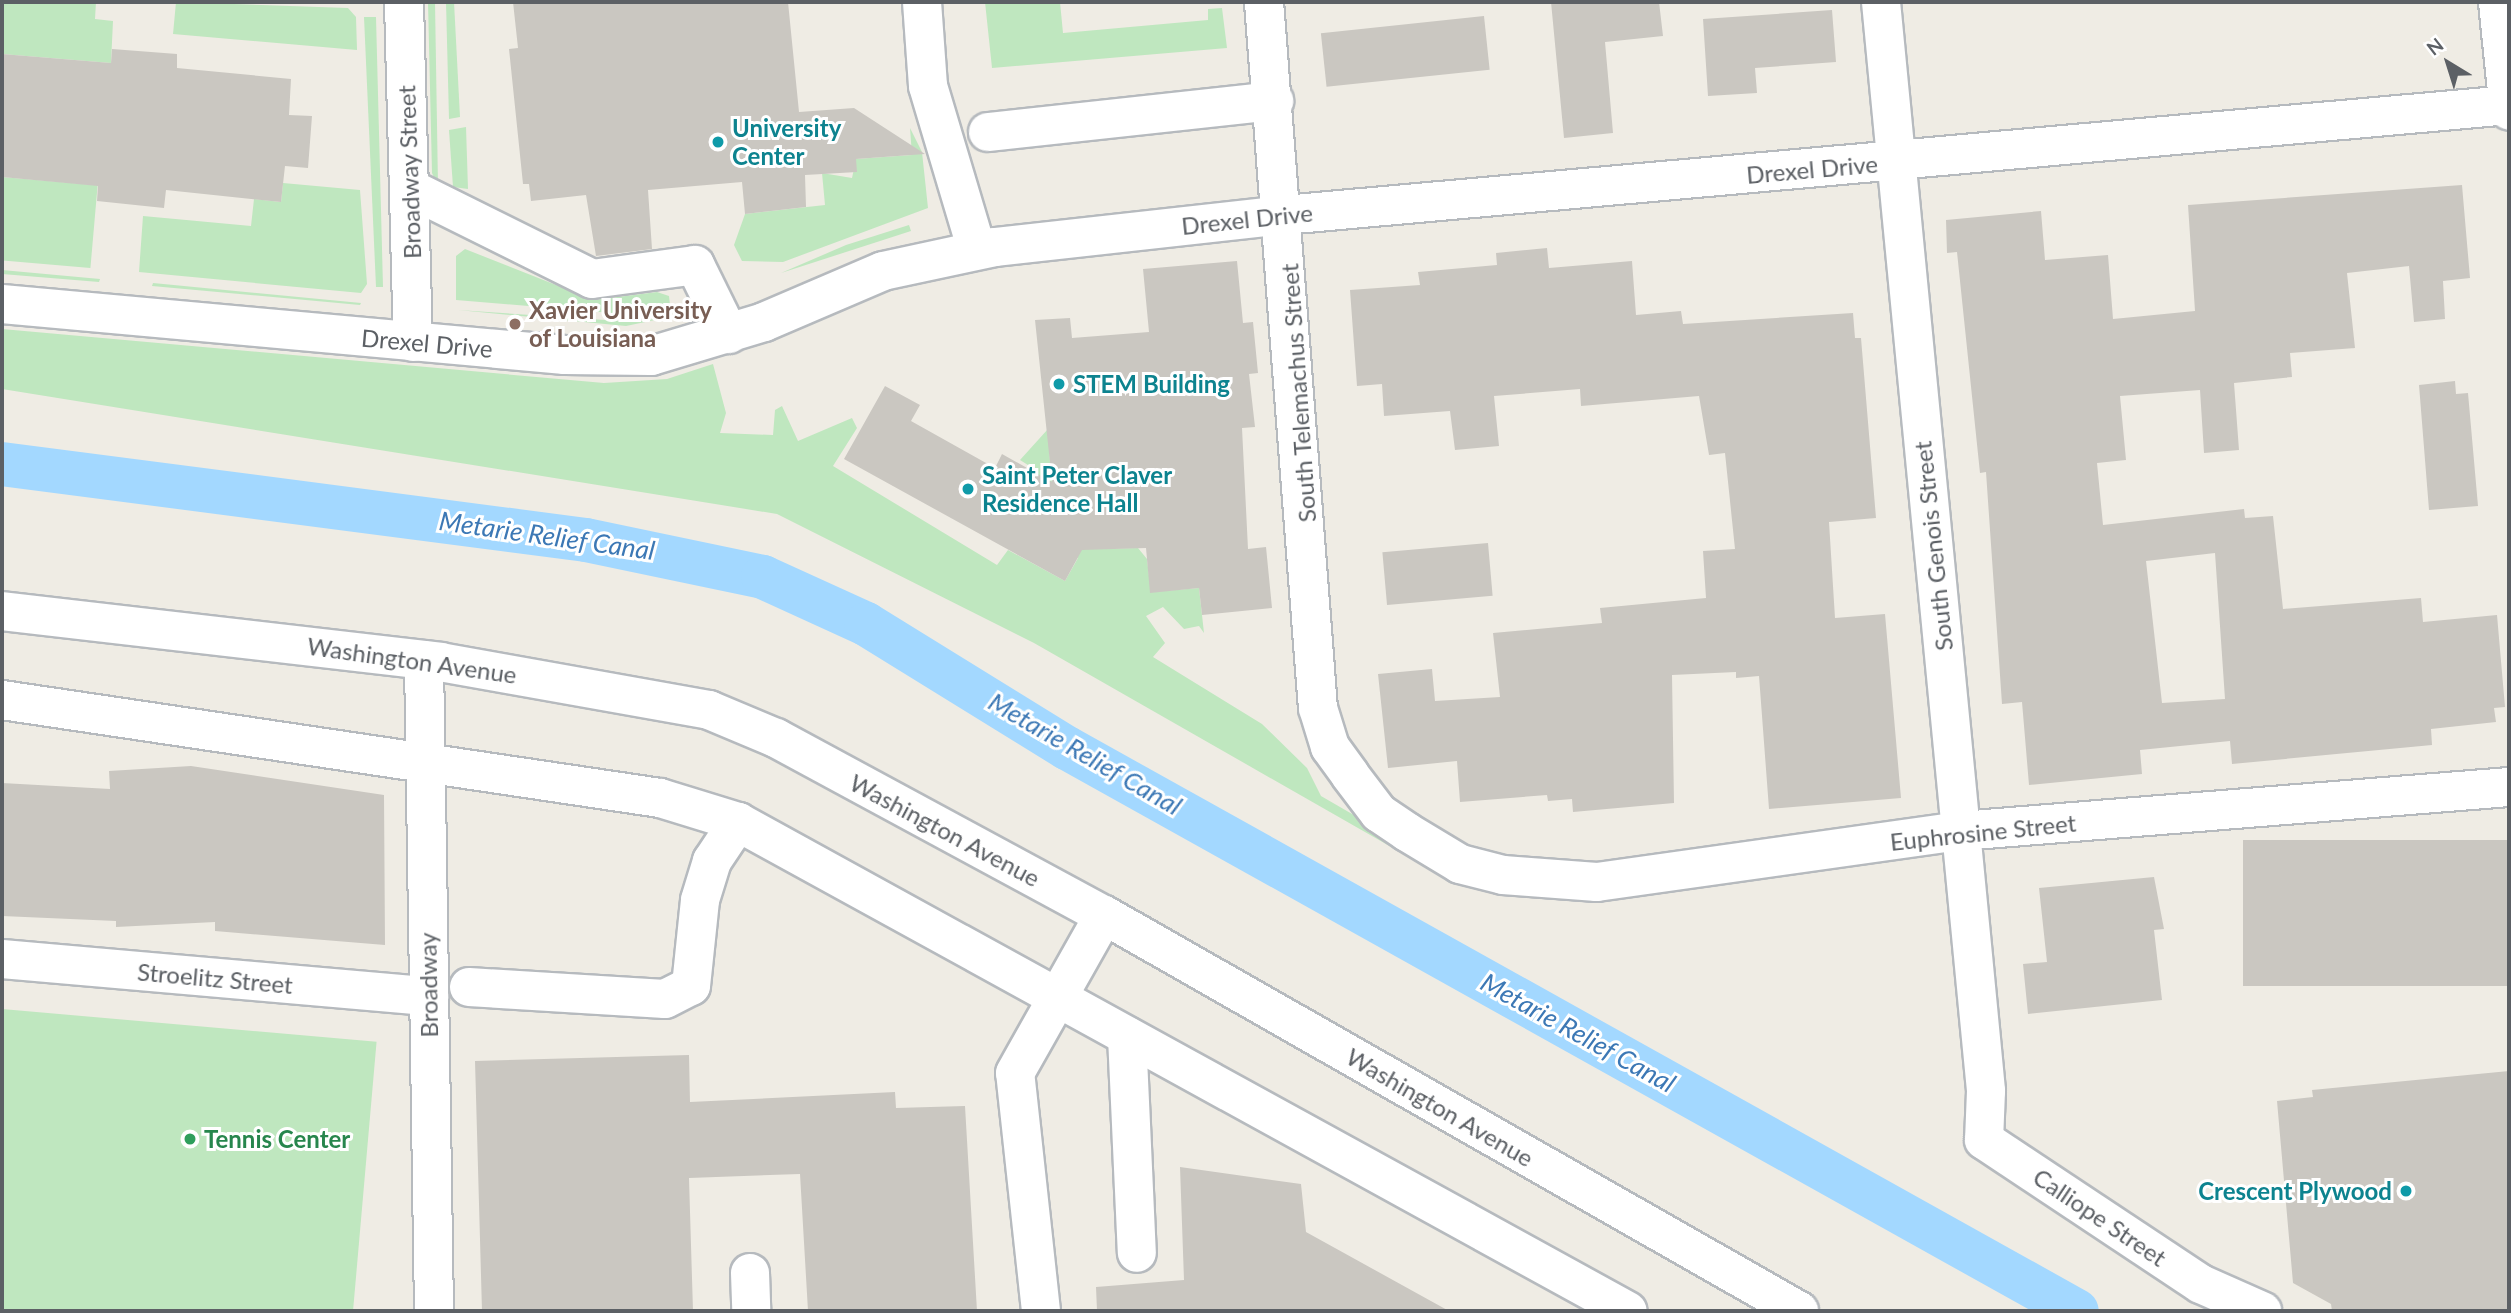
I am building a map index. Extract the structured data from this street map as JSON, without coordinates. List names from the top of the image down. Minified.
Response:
{"streets":{"street":["Drexel Drive","Broadway Street","South Telemachus Street","South Genois Street","Washington Avenue","Euphrosine Street","Stroelitz Street","Broadway","Calliope Street"]},"crossings":[["Drexel Drive","Broadway Street"],["Drexel Drive","South Telemachus Street"],["Drexel Drive","South Genois Street"],["South Telemachus Street","Euphrosine Street"],["South Genois Street","Euphrosine Street"],["South Genois Street","Calliope Street"],["Washington Avenue","Broadway"],["Stroelitz Street","Broadway"]],"water":["Metarie Relief Canal"],"places":["University Center","Xavier University of Louisiana","STEM Building","Saint Peter Claver Residence Hall","Tennis Center","Crescent Plywood"],"north":"top left"}
